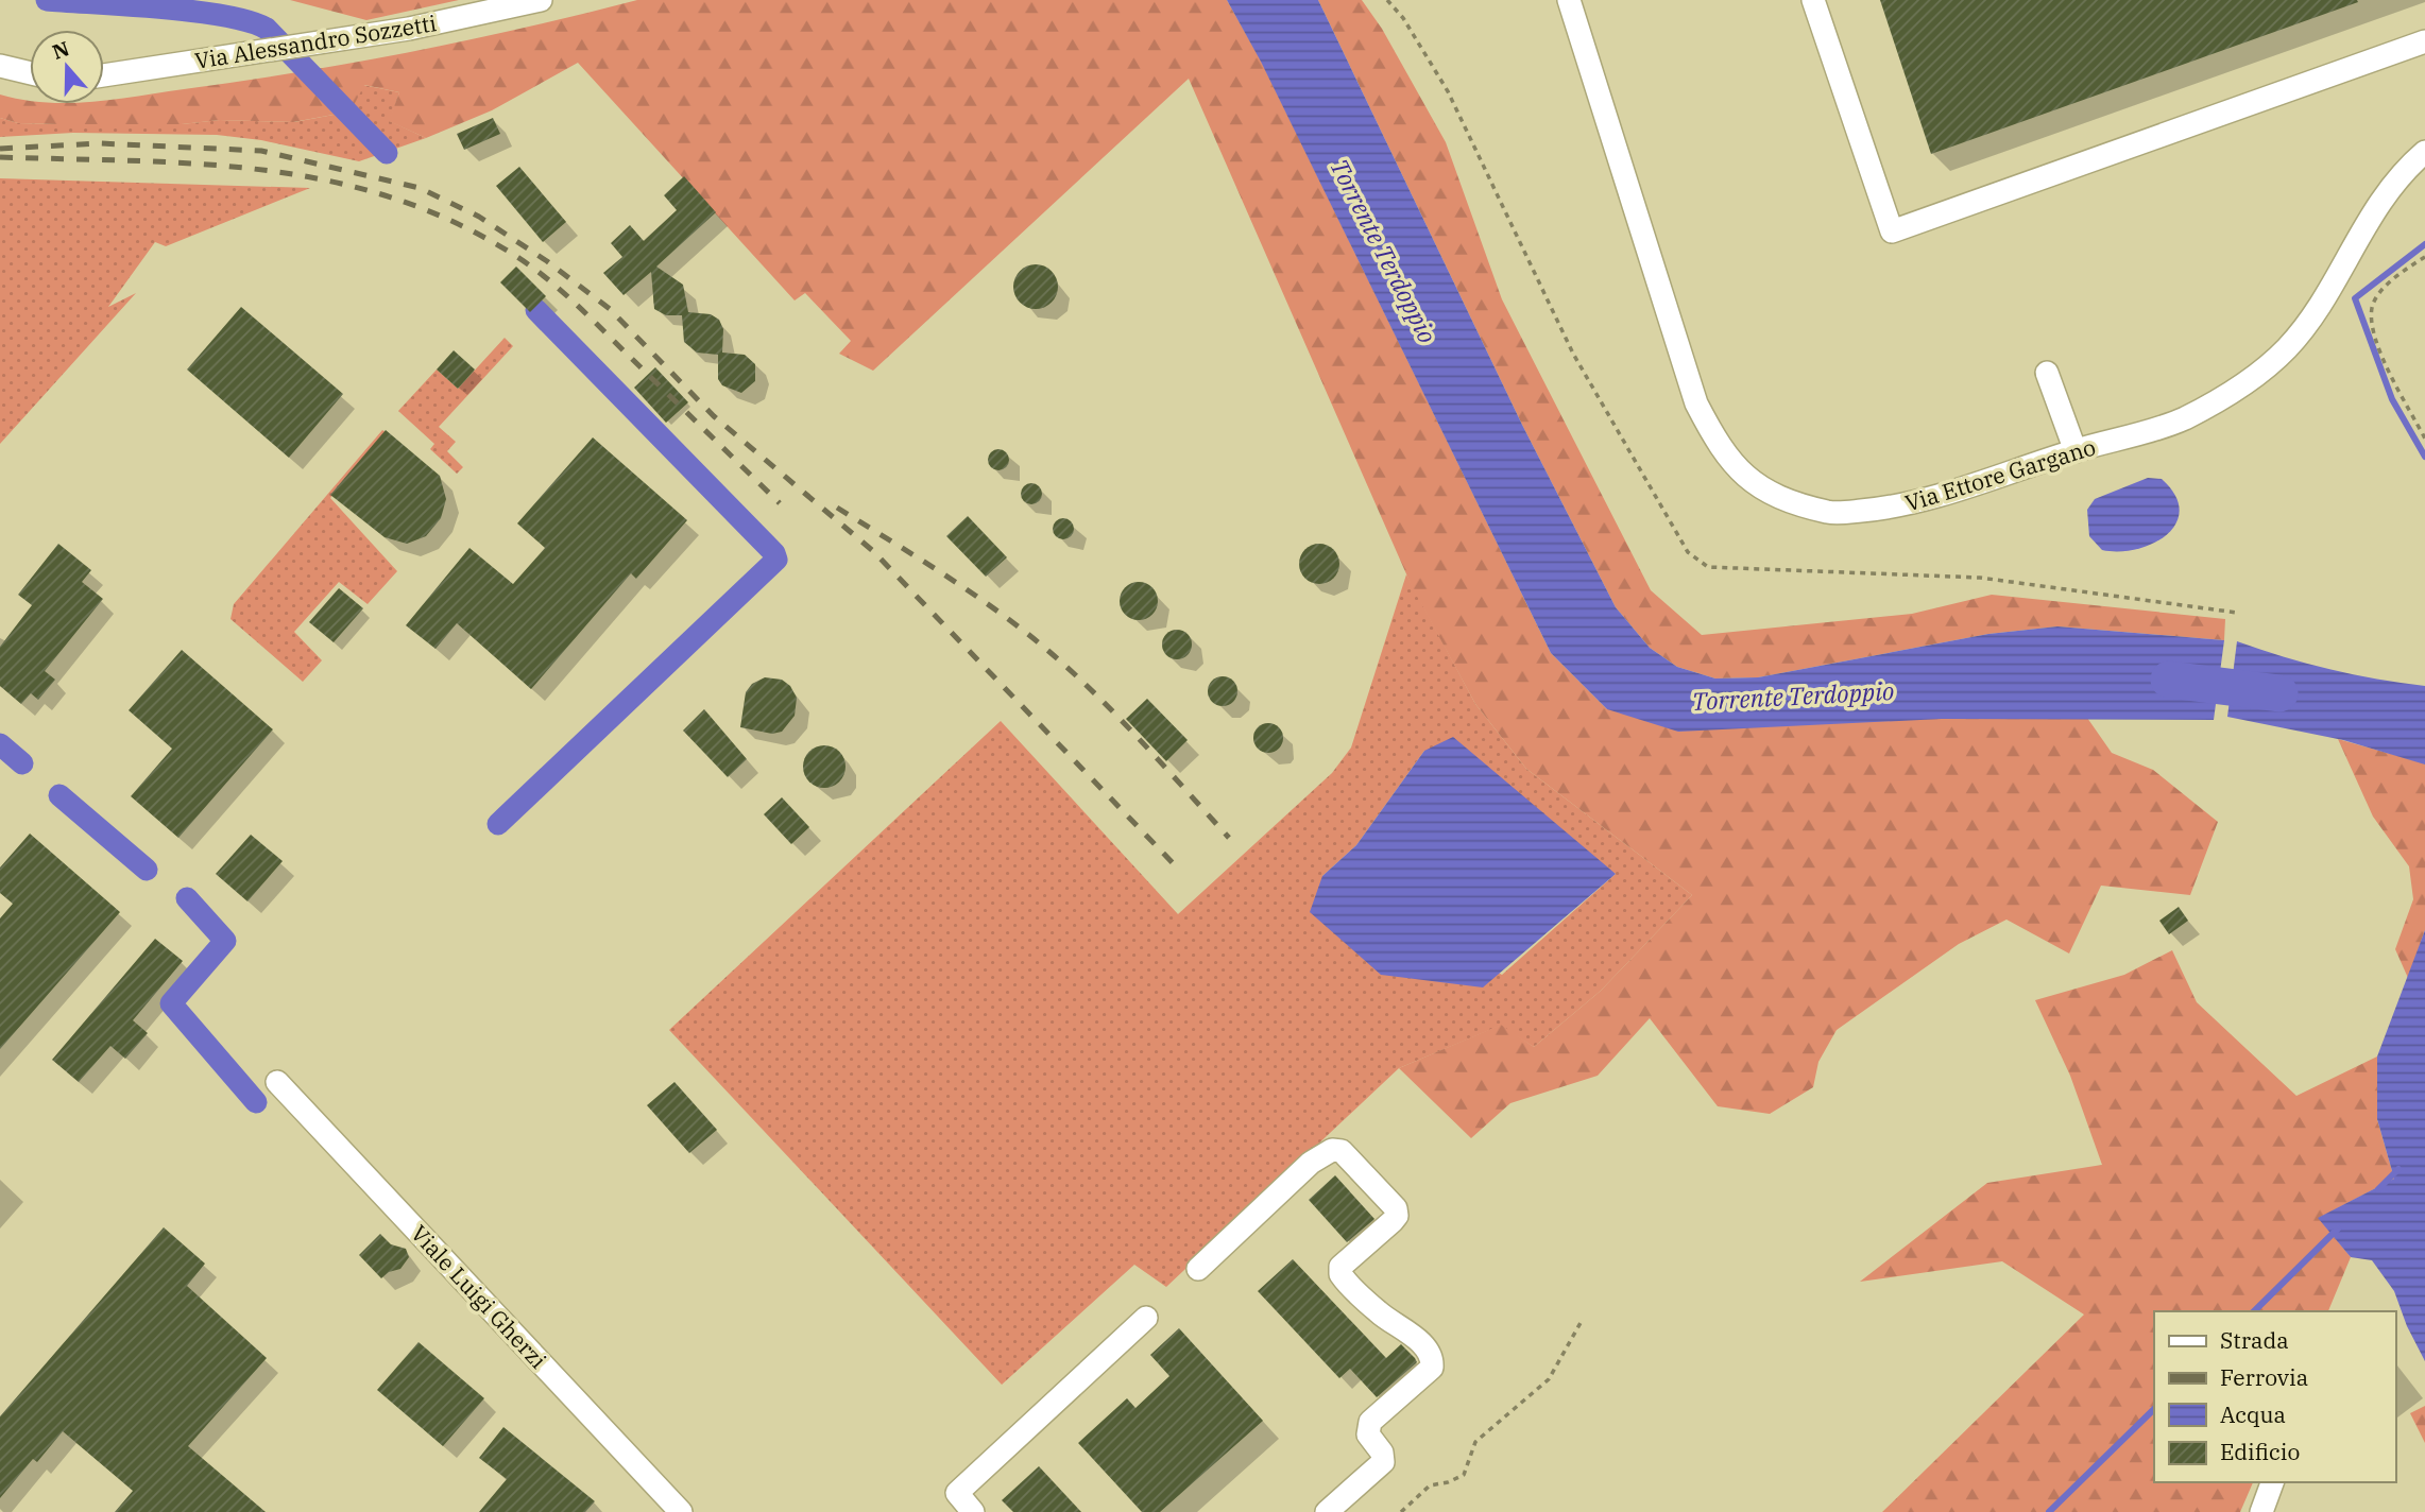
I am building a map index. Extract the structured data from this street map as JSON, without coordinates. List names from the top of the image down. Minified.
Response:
{"streets":{"street":["Via Alessandro Sozzetti","Via Ettore Gargano","Viale Luigi Gherzi"]},"water":["Torrente Terdoppio"],"legend":["Strada","Ferrovia","Acqua","Edificio"],"north":"top"}
